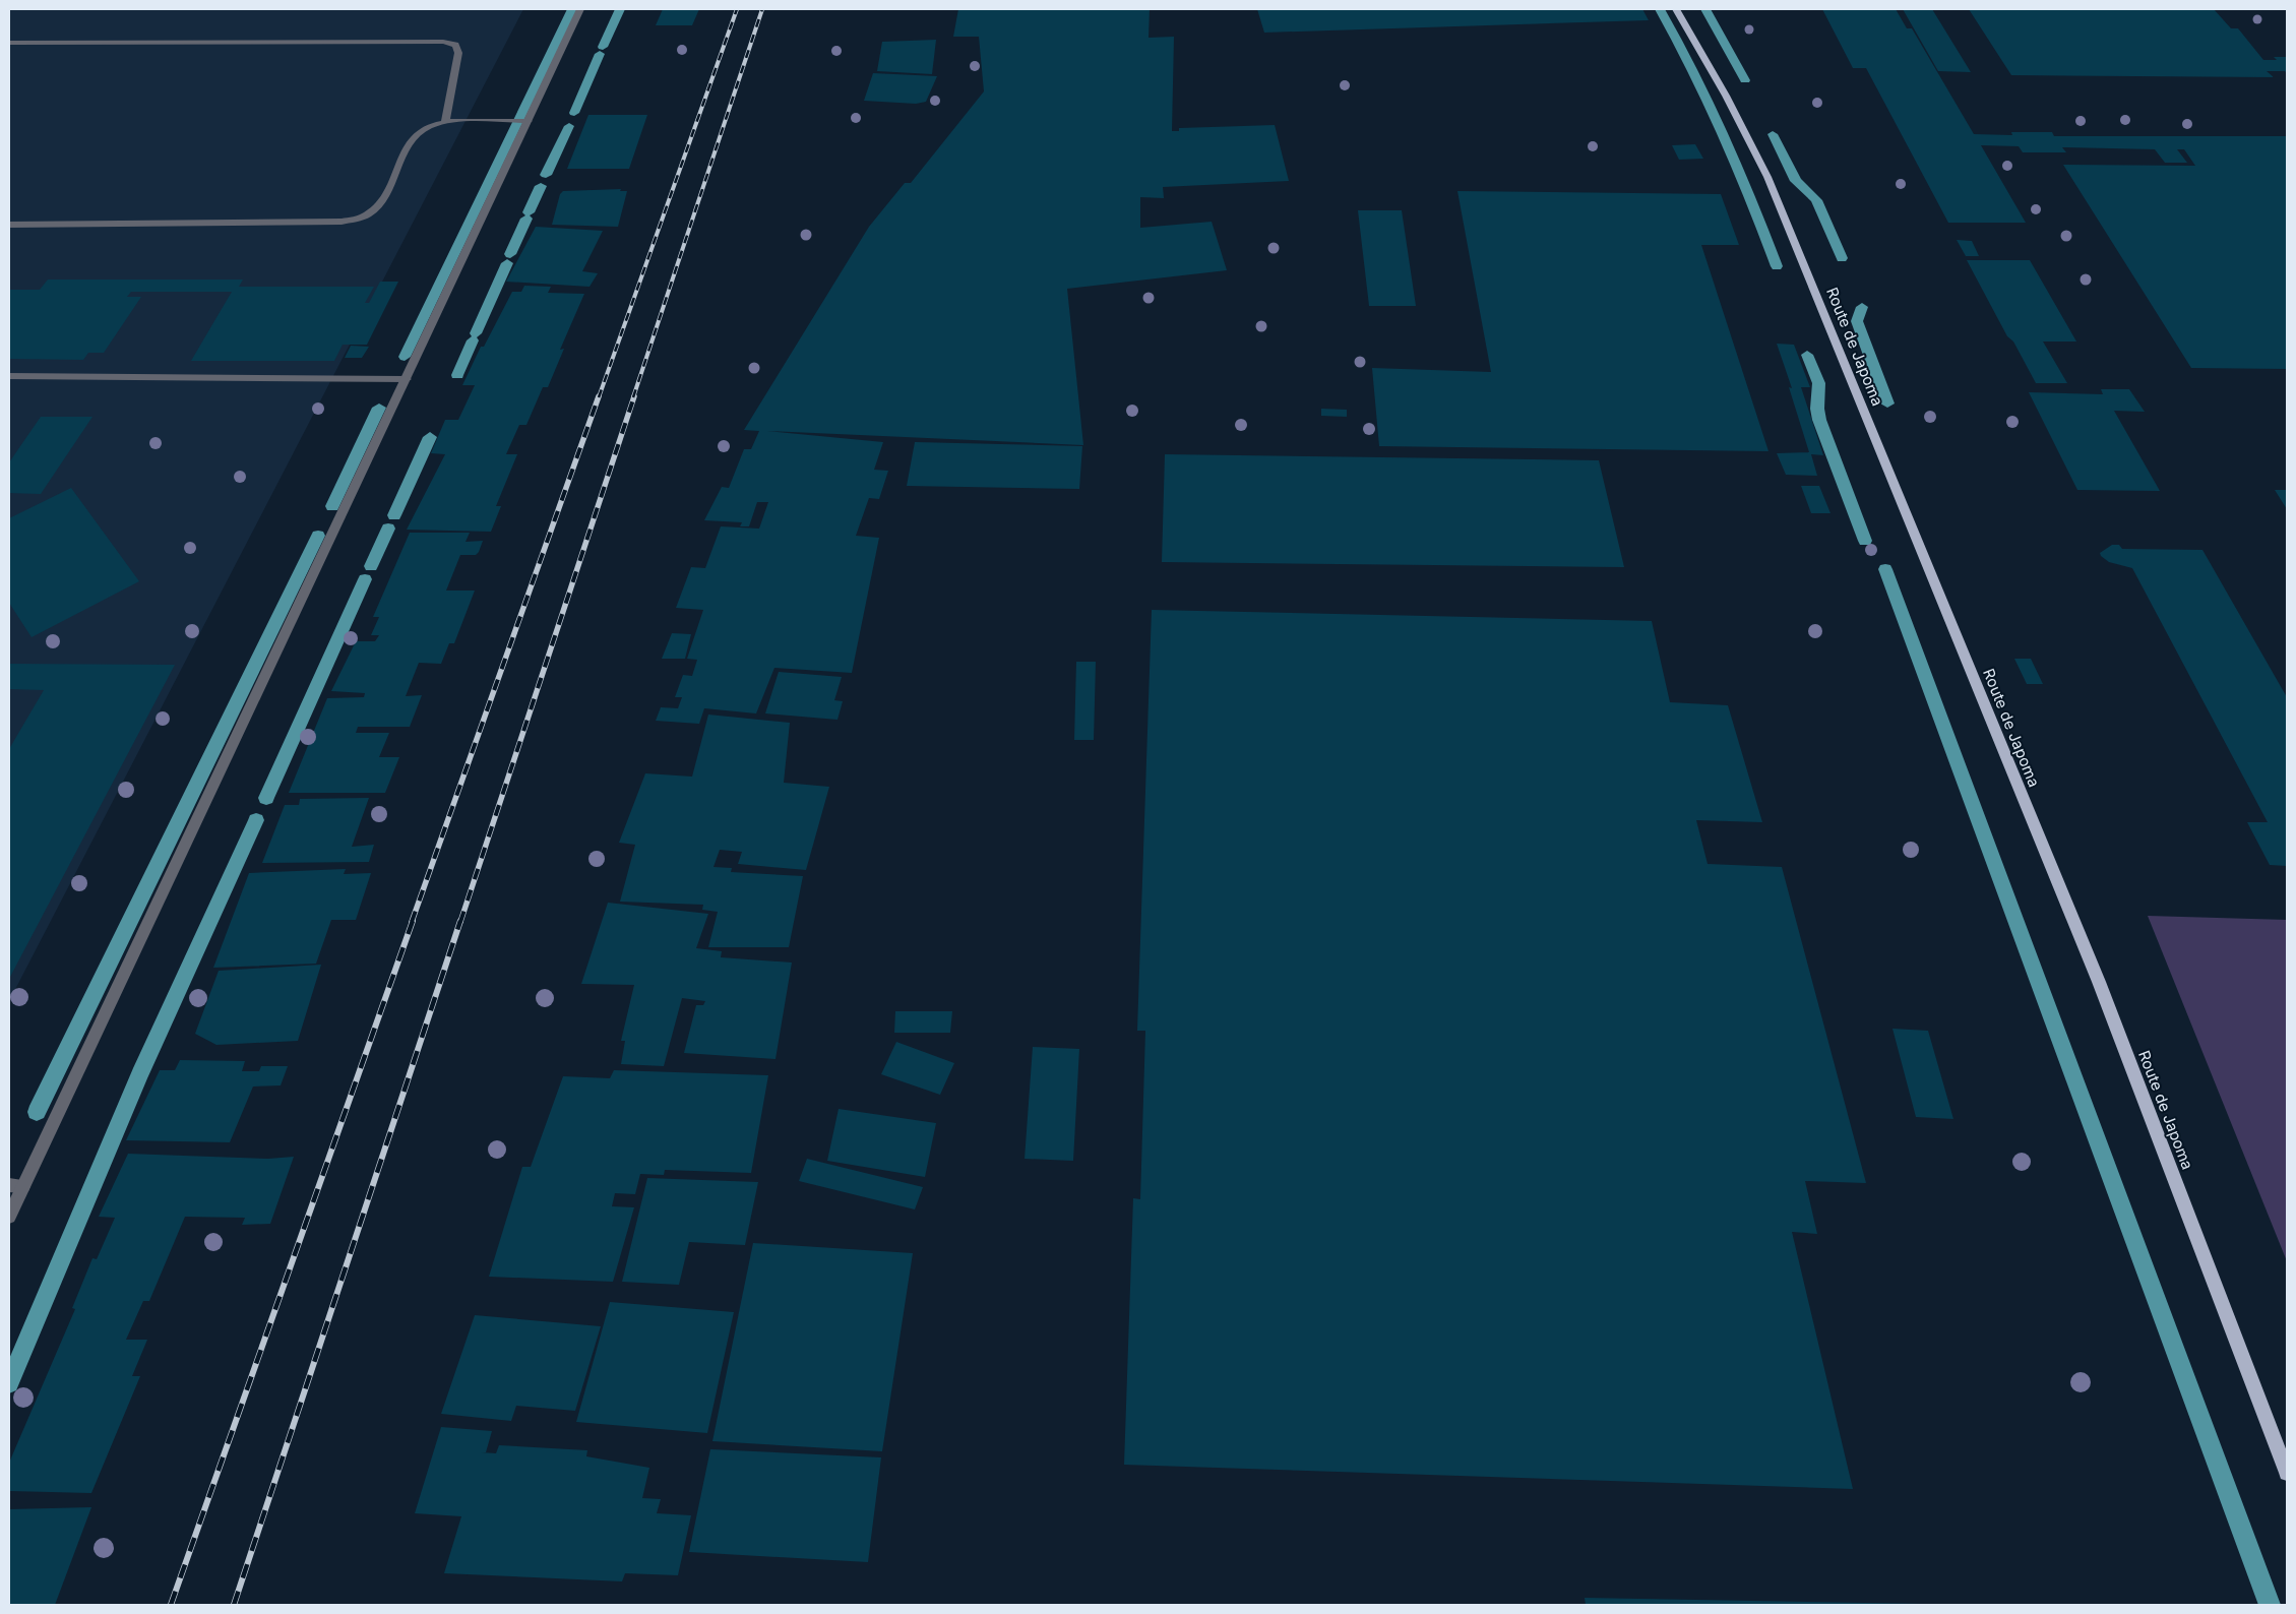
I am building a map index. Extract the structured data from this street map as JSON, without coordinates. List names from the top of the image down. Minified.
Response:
{"streets":{"main road":["Route de Japoma"]}}
